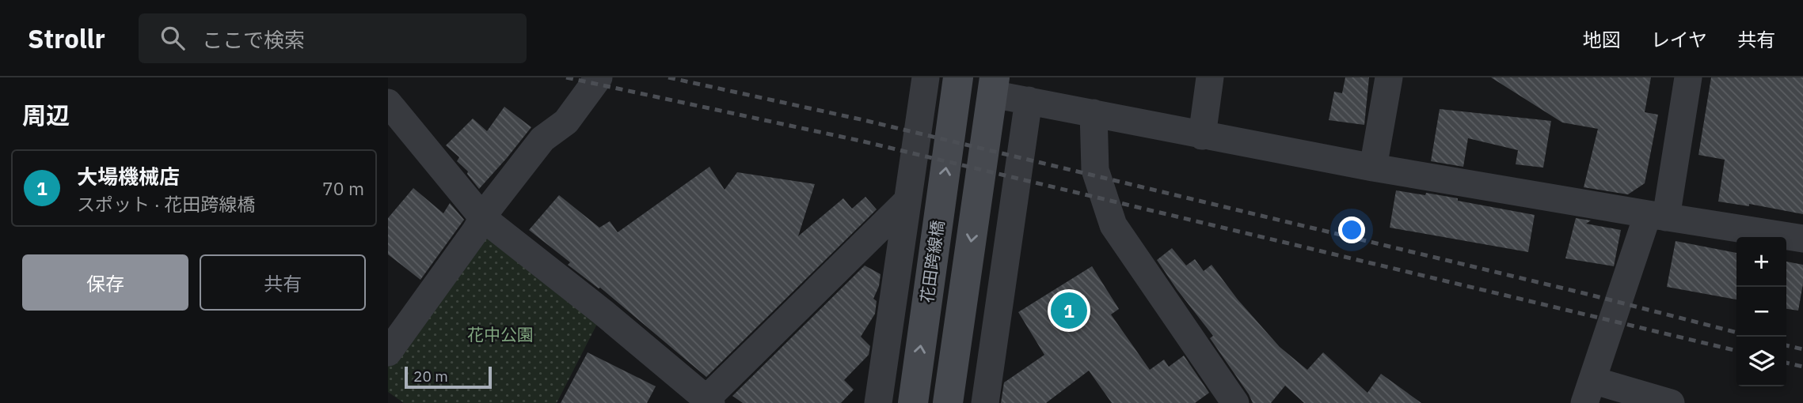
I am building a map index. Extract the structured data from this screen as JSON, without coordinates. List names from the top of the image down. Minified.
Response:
{"streets":{"street":["花田跨線橋"]},"parks":["花中公園"],"scale_bar":"20 m","page":{"header":"Strollr","search":"ここで検索","nav":["地図","レイヤ","共有"],"heading":"周辺","list":[{"mark":"1","name":"大場機械店","note":"スポット · 花田跨線橋","value":"70 m"}],"map_buttons":["+","−"],"buttons":["保存","共有"],"pins":"1","scale":"20 m"}}
